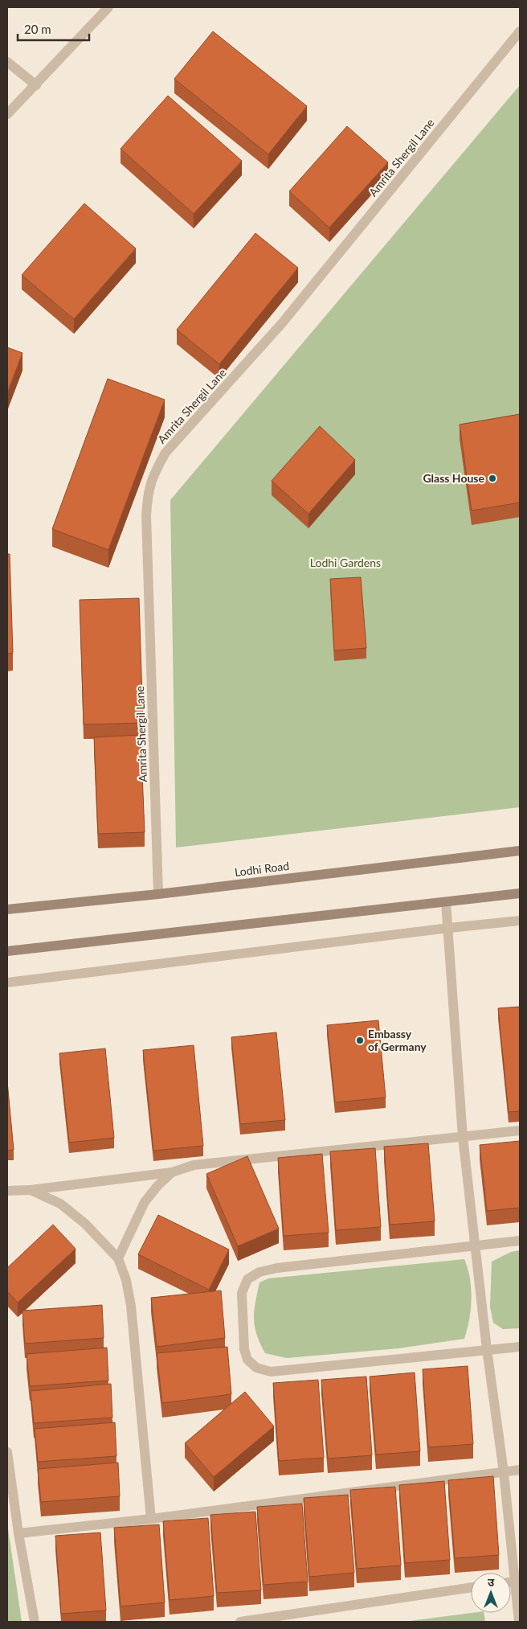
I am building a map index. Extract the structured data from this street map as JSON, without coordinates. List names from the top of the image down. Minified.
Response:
{"streets":{"main road":["Lodhi Road"],"street":["Amrita Shergil Lane"]},"crossings":[["Amrita Shergil Lane","Lodhi Road"]],"parks":["Lodhi Gardens"],"places":["Glass House","Embassy of Germany"],"scale_bar":"20 m","north":"top"}
